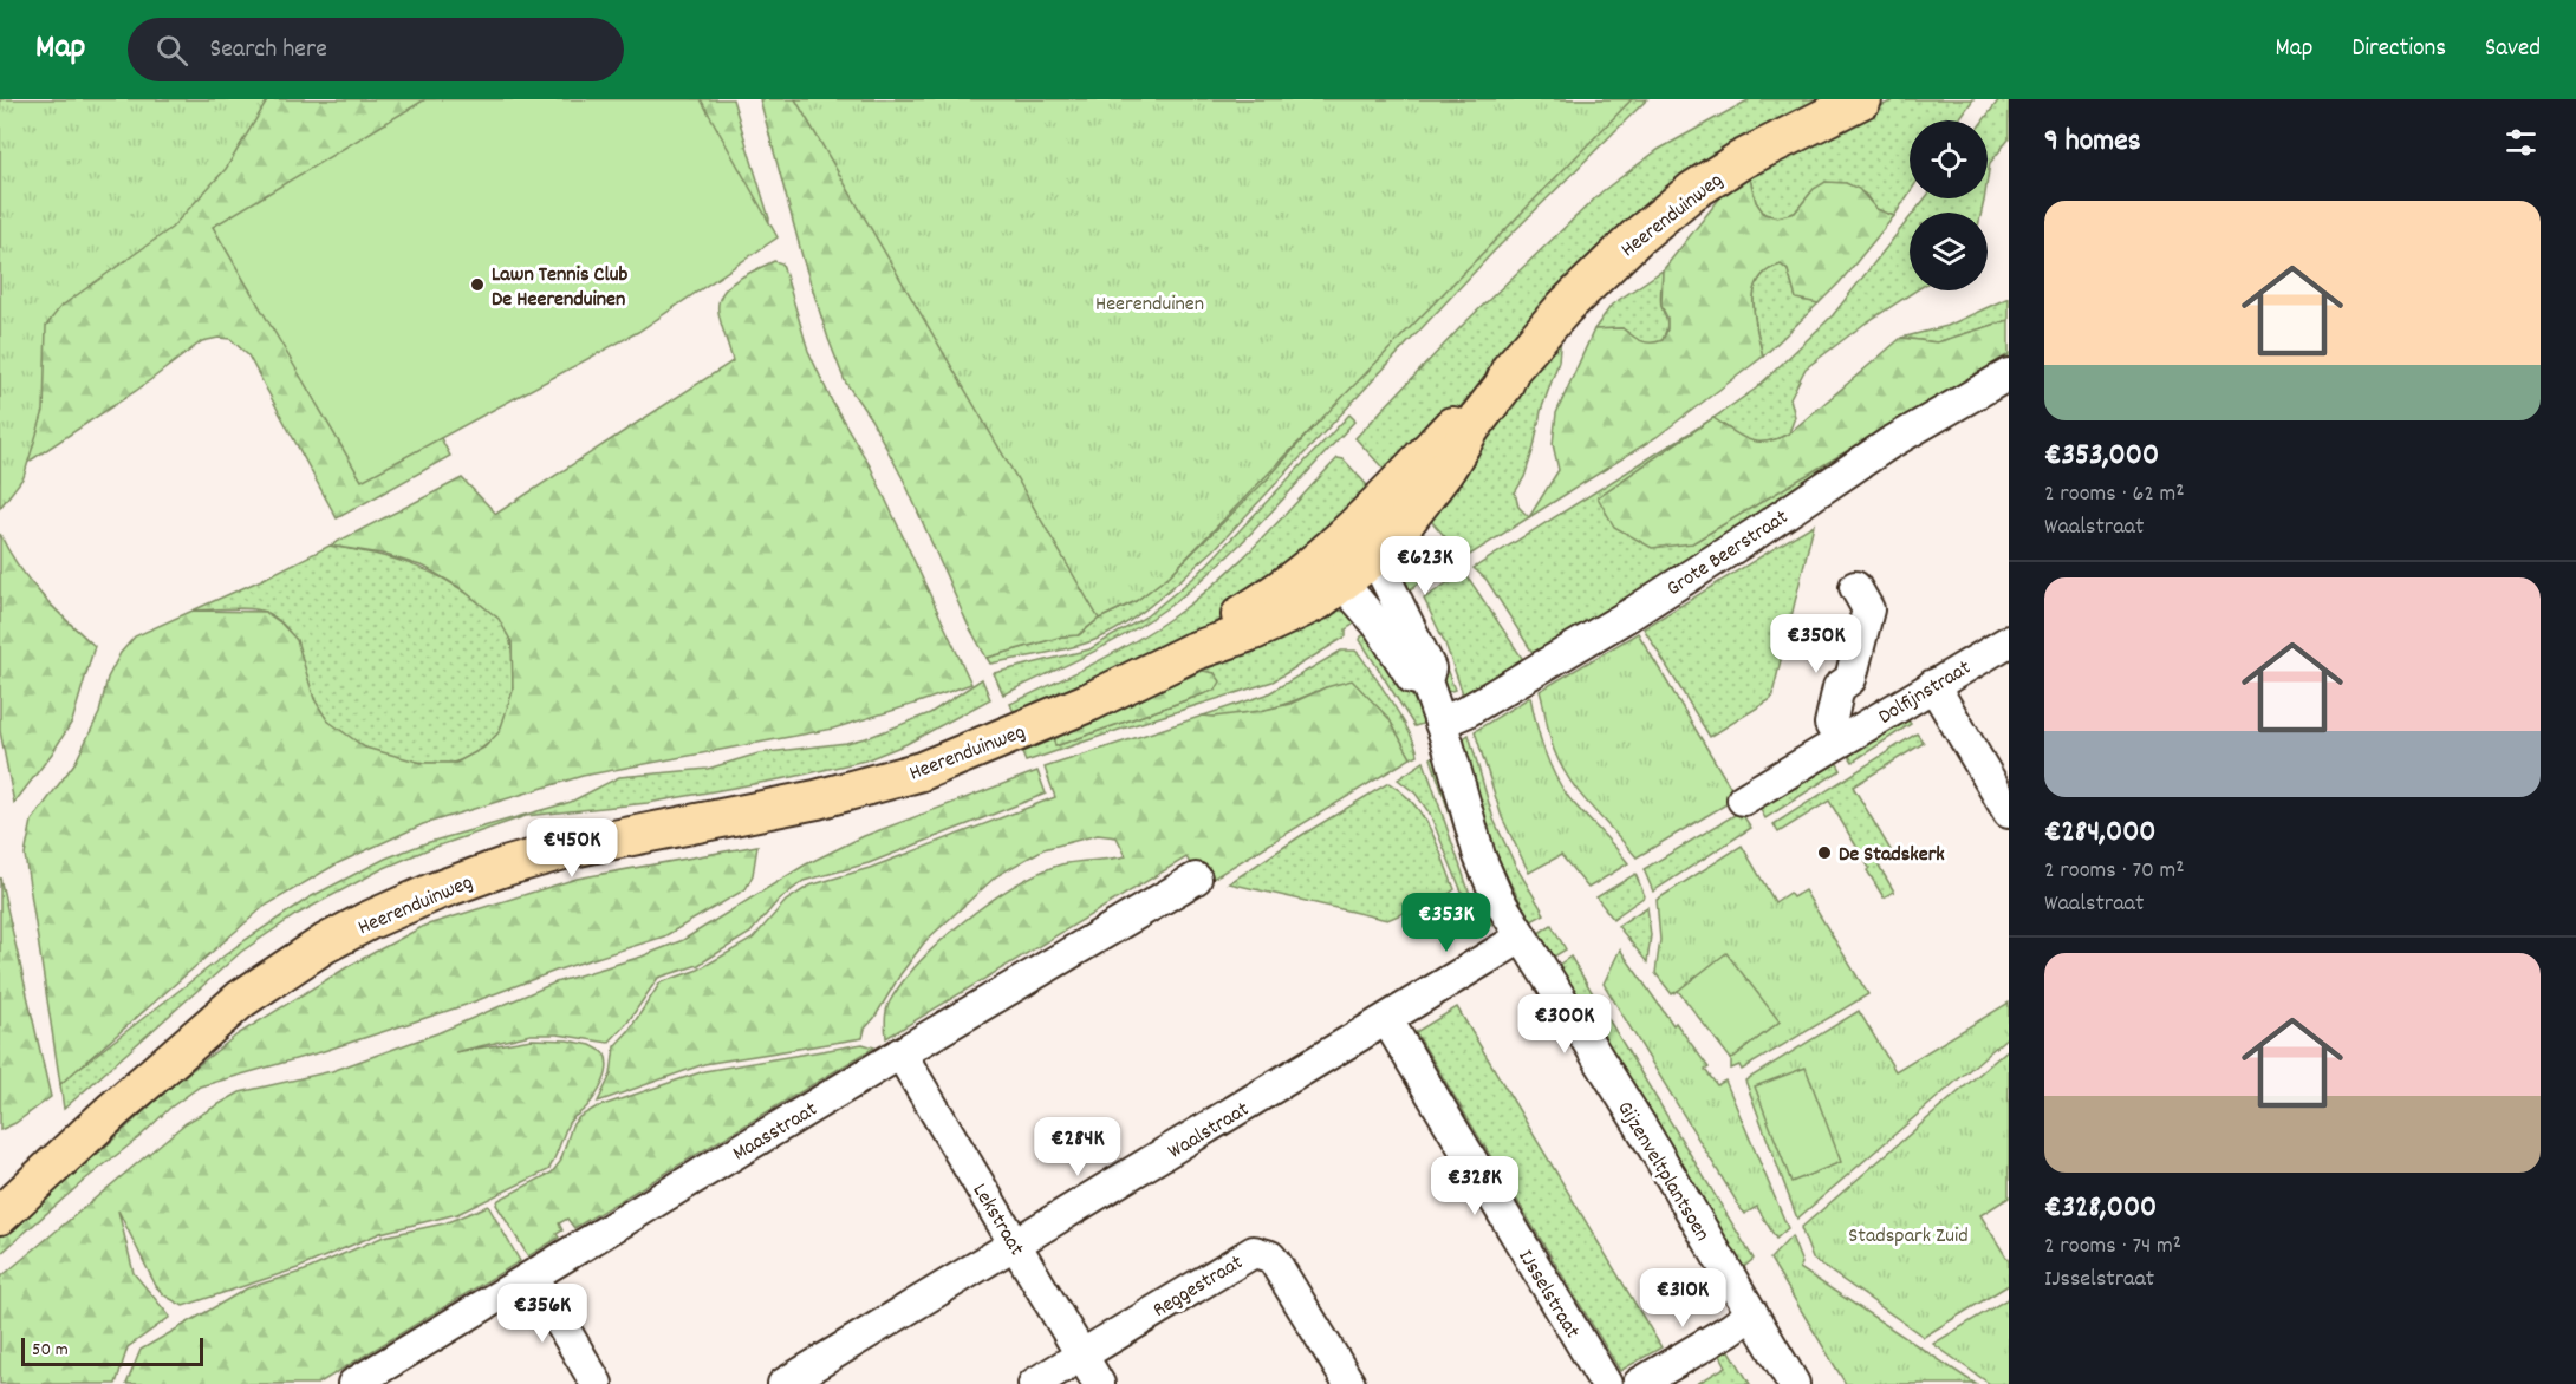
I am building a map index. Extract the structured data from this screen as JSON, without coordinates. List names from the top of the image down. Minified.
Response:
{"streets":{"main road":["Heerenduinweg"],"street":["Grote Beerstraat","Dolfijnstraat","Waalstraat","Maasstraat","Gijzenveltplantsoen","Lekstraat","Reggestraat","IJsselstraat"]},"crossings":[["Heerenduinweg","Gijzenveltplantsoen"],["Grote Beerstraat","Gijzenveltplantsoen"],["Waalstraat","Gijzenveltplantsoen"],["Waalstraat","Lekstraat"],["Waalstraat","IJsselstraat"],["Maasstraat","Lekstraat"],["Lekstraat","Reggestraat"]],"parks":["Heerenduinen","Stadspark Zuid"],"places":["Lawn Tennis Club De Heerenduinen","De Stadskerk"],"scale_bar":"50 m","page":{"header":"Map","search":"Search here","nav":["Map","Directions","Saved"],"heading":"9 homes","list":[{"name":"€353,000","note":"2 rooms · 62 m² · Waalstraat"},{"name":"€284,000","note":"2 rooms · 70 m² · Waalstraat"},{"name":"€328,000","note":"2 rooms · 74 m² · IJsselstraat"}],"price":["€623K","€350K","€450K","€353K","€300K","€284K","€328K","€310K","€356K"],"scale":"50 m"}}
